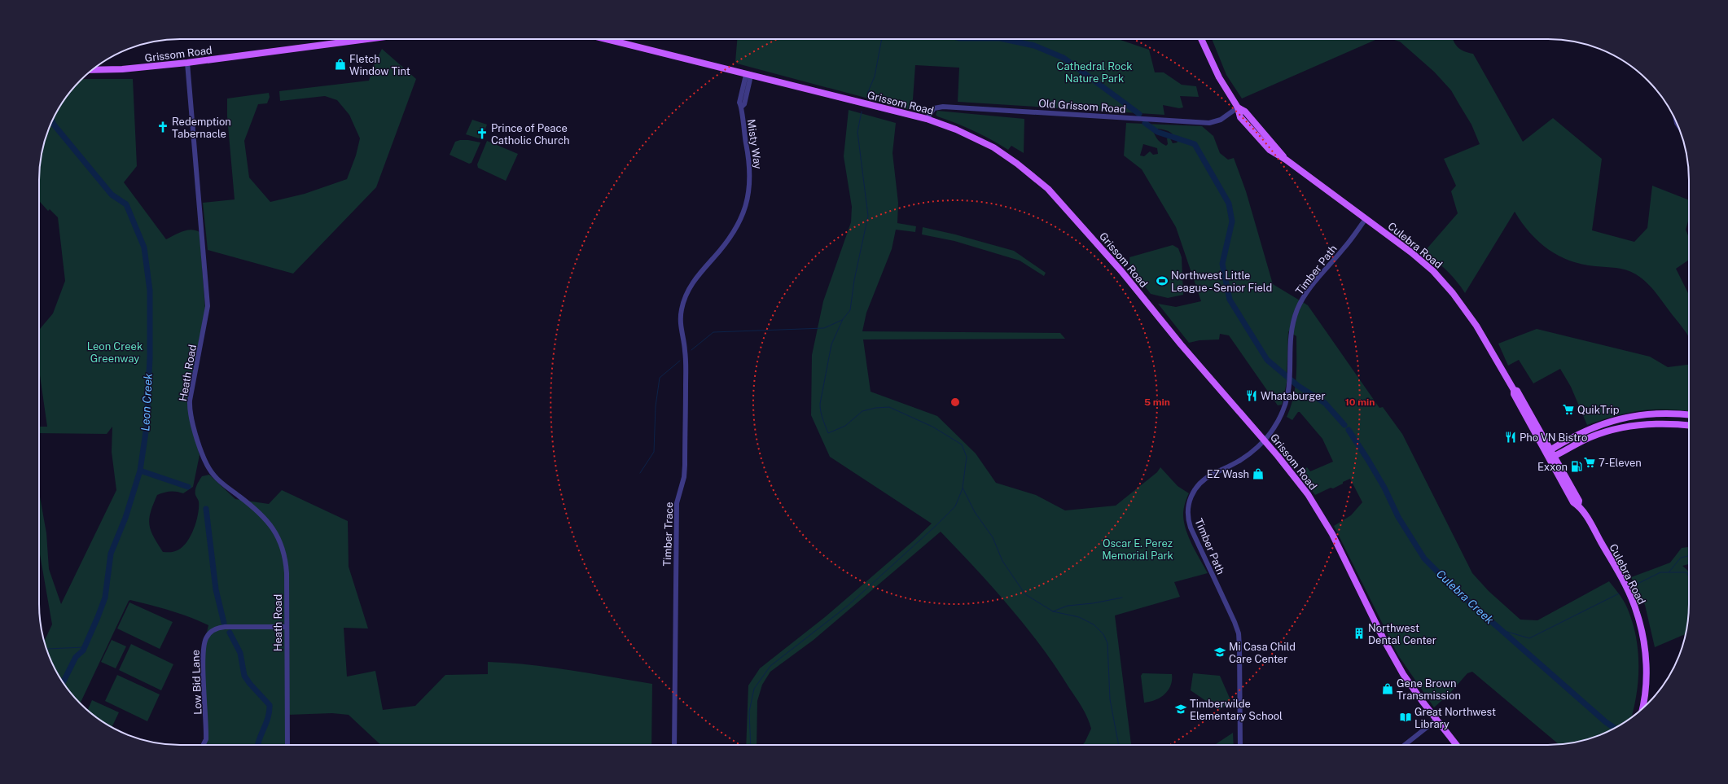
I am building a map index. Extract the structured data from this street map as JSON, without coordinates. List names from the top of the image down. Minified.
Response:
{"streets":{"main road":["Grissom Road","Culebra Road"],"street":["Old Grissom Road","Misty Way","Timber Path","Heath Road","Timber Trace","Low Bid Lane"]},"crossings":[["Grissom Road","Old Grissom Road"],["Grissom Road","Misty Way"],["Grissom Road","Timber Path"],["Grissom Road","Heath Road"],["Old Grissom Road","Culebra Road"],["Misty Way","Timber Trace"],["Culebra Road","Timber Path"],["Heath Road","Low Bid Lane"]],"water":["Leon Creek","Culebra Creek"],"parks":["Cathedral Rock Nature Park","Leon Creek Greenway","Oscar E. Perez Memorial Park"],"places":{"shop":["Fletch Window Tint","EZ Wash","Gene Brown Transmission"],"church":["Redemption Tabernacle","Prince of Peace Catholic Church"],"sports":["Northwest Little League - Senior Field"],"restaurant":["Whataburger","Pho VN Bistro"],"supermarket":["QuikTrip","7-Eleven"],"fuel station":["Exxon"],"building":["Northwest Dental Center"],"school or university":["Mi Casa Child Care Center","Timberwilde Elementary School"],"library":["Great Northwest Library"]},"rings":["5 min","10 min"]}
